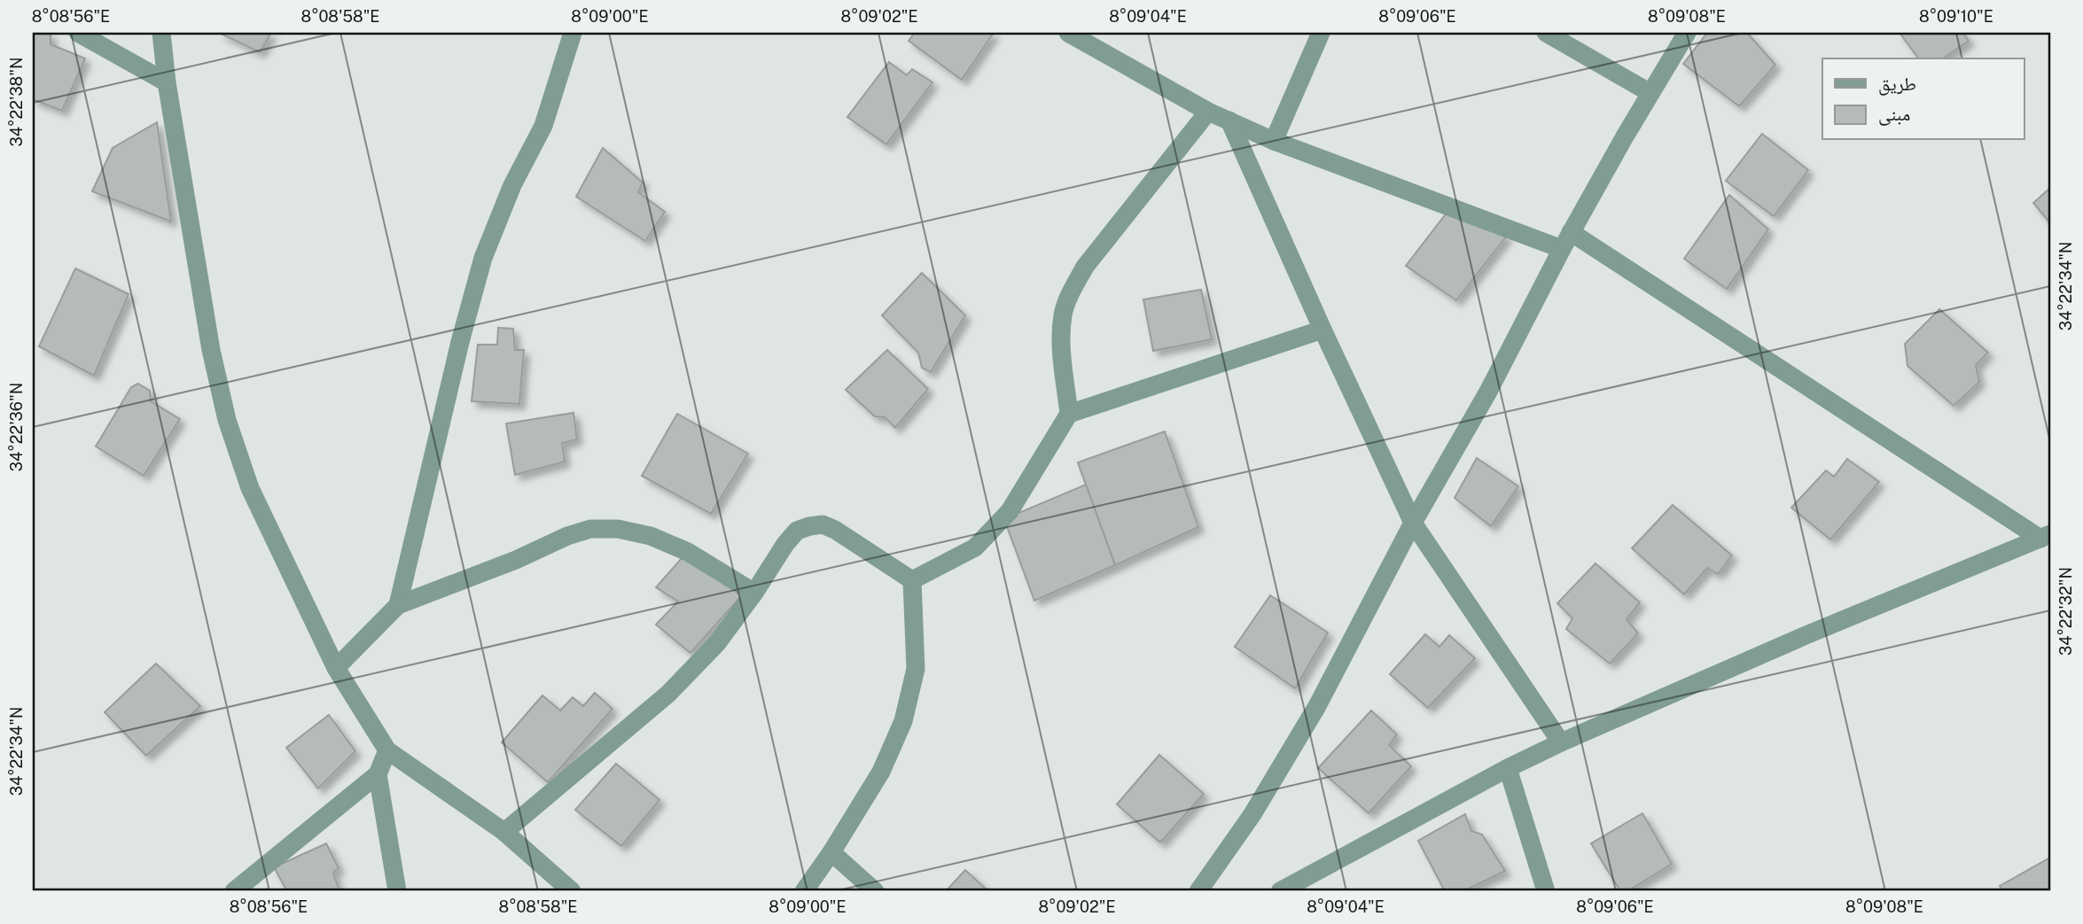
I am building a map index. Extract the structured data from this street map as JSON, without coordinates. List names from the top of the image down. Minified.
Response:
{"legend":["طريق","مبنى"],"coordinates":["8°08'56\"E","8°08'58\"E","8°09'00\"E","8°09'02\"E","8°09'04\"E","8°09'06\"E","8°09'08\"E","8°09'10\"E","34°22'38\"N","34°22'34\"N","34°22'36\"N","34°22'32\"N"]}
